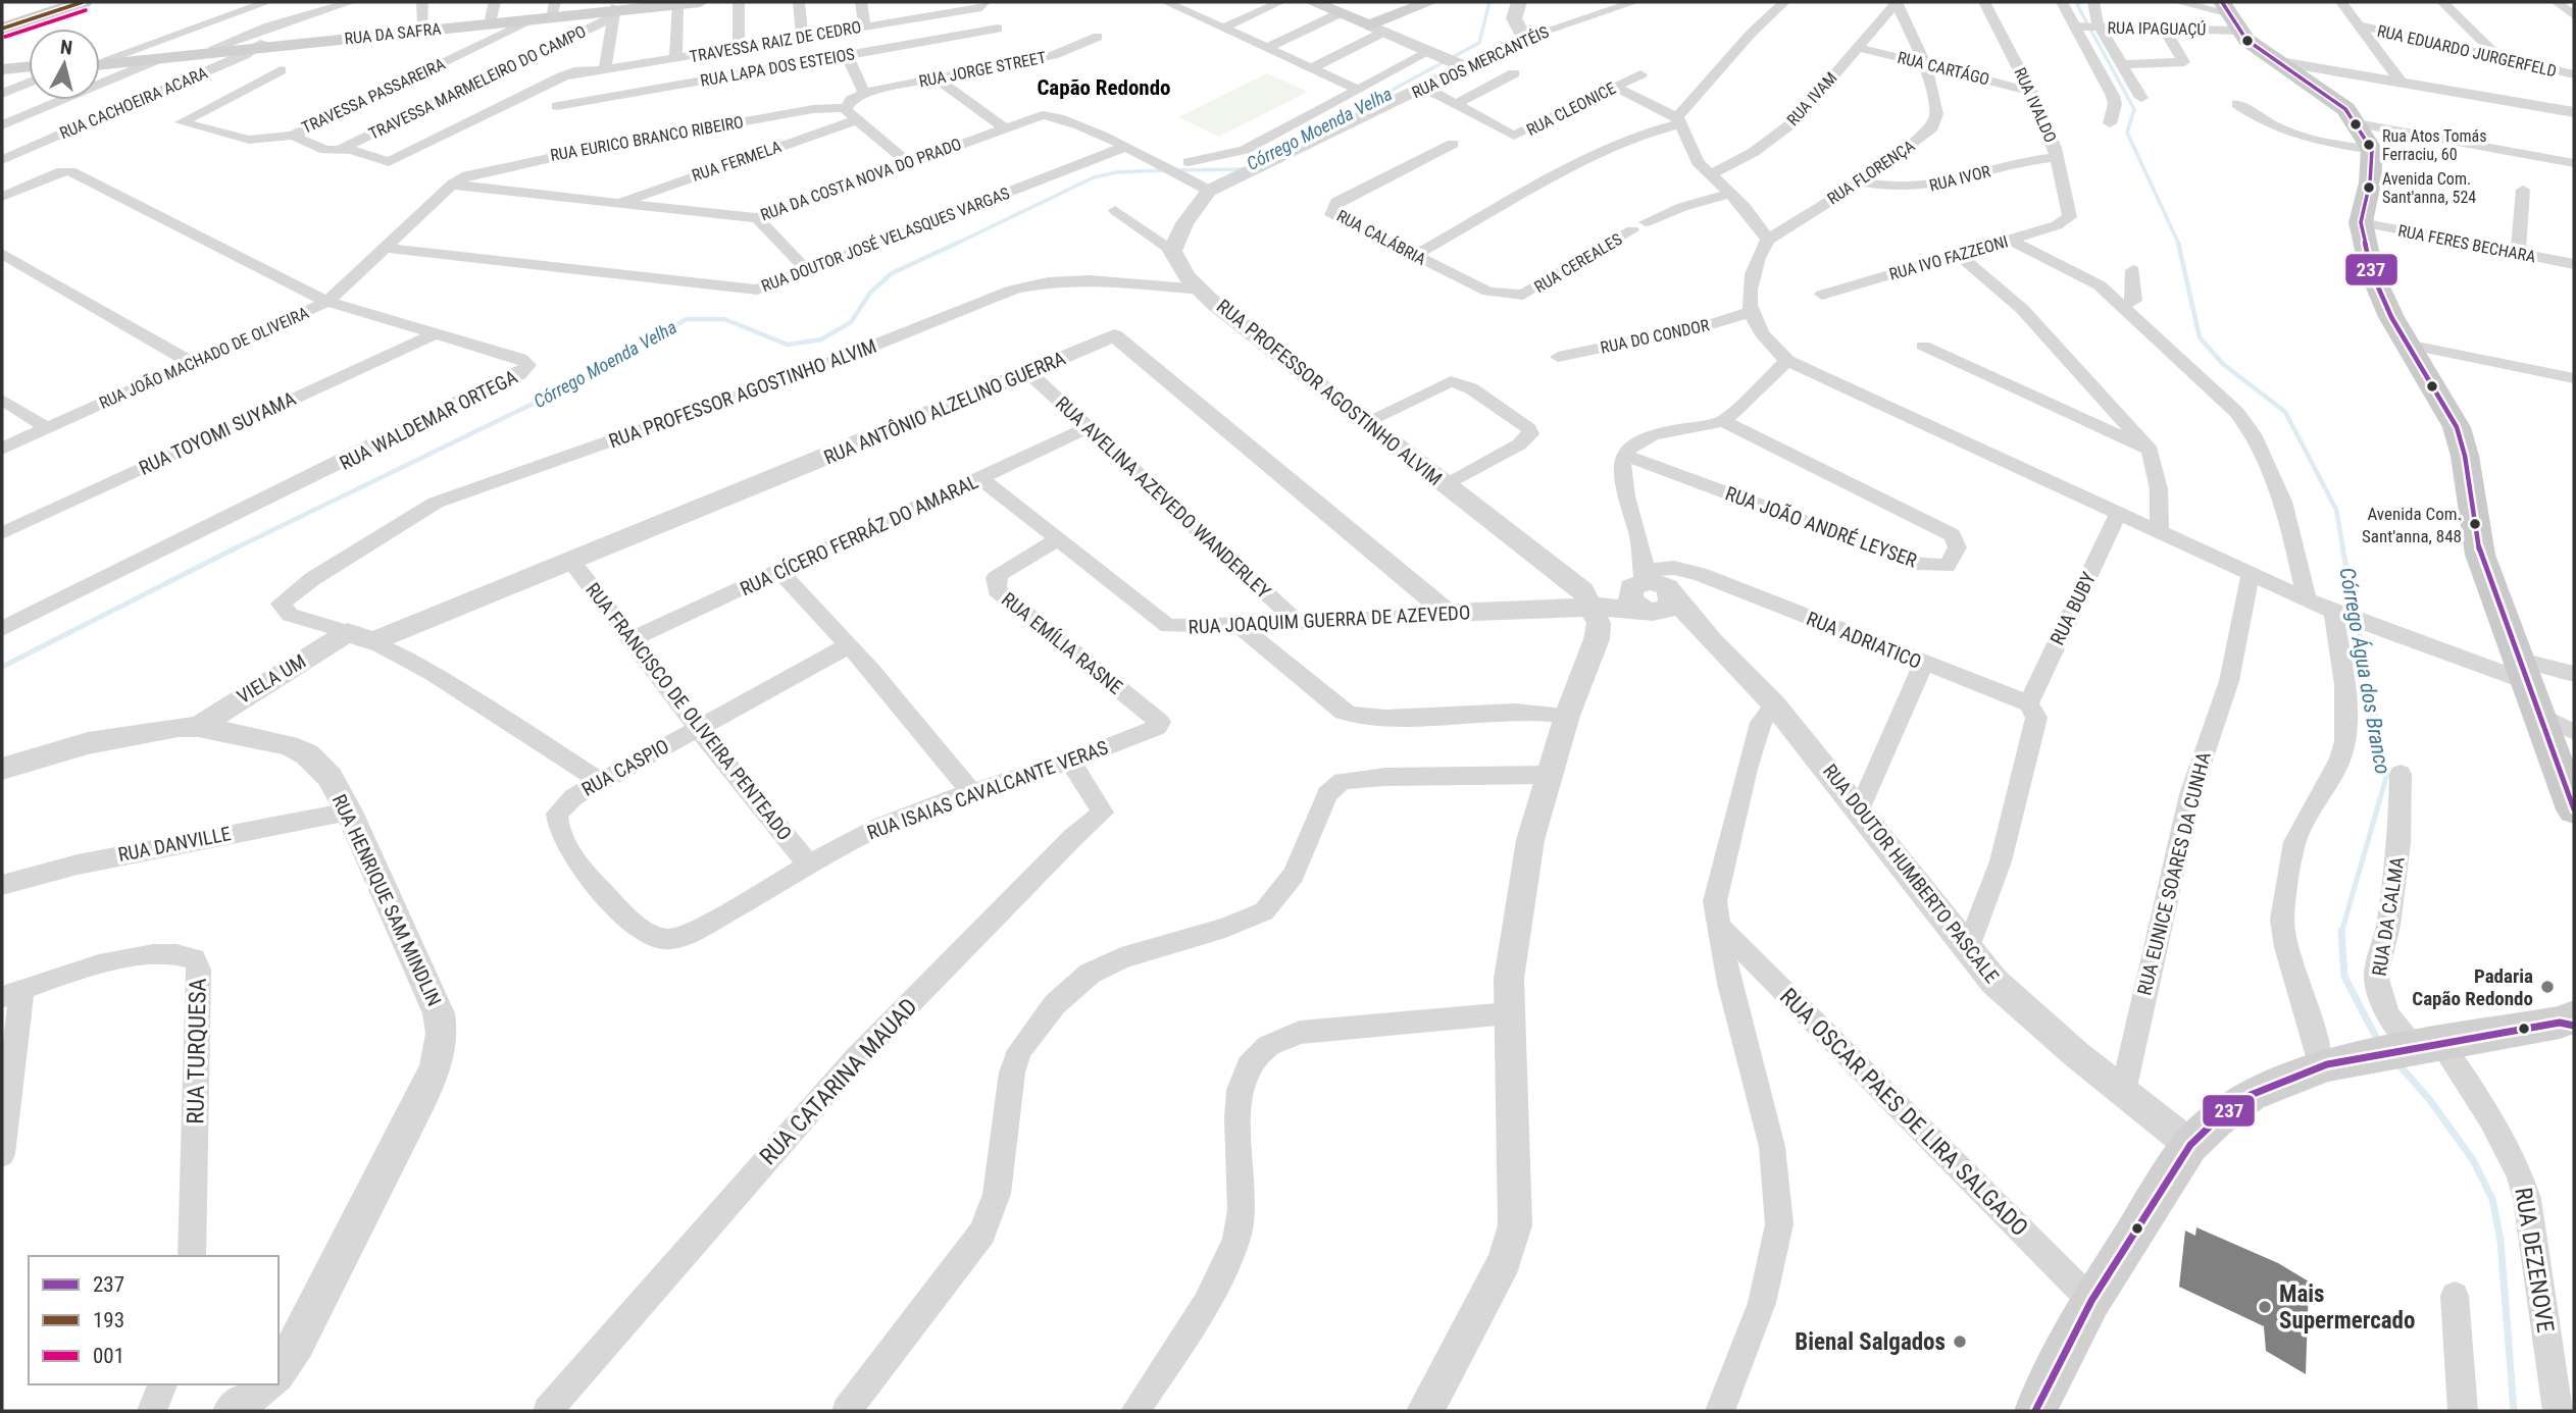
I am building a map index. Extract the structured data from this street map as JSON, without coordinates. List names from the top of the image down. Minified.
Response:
{"streets":{"main road":["RUA DA SAFRA"],"street":["RUA IPAGUAÇÚ","TRAVESSA RAIZ DE CEDRO","RUA EDUARDO JURGERFELD","RUA DOS MERCANTÉIS","RUA LAPA DOS ESTEIOS","RUA CARTÁGO","RUA JORGE STREET","TRAVESSA MARMELEIRO DO CAMPO","TRAVESSA PASSAREIRA","RUA IVAM","RUA CACHOEIRA ACARA","RUA IVALDO","RUA CLEONICE","RUA EURICO BRANCO RIBEIRO","RUA FERMELA","RUA FLORENÇA","RUA IVOR","RUA DA COSTA NOVA DO PRADO","RUA CALÁBRIA","RUA DOUTOR JOSÉ VELASQUES VARGAS","RUA FERES BECHARA","RUA IVO FAZZEONI","RUA CEREALES","RUA DO CONDOR","RUA JOÃO MACHADO DE OLIVEIRA","RUA PROFESSOR AGOSTINHO ALVIM","RUA ANTÔNIO ALZELINO GUERRA","RUA WALDEMAR ORTEGA","RUA TOYOMI SUYAMA","RUA AVELINA AZEVEDO WANDERLEY","RUA JOÃO ANDRÉ LEYSER","RUA CÍCERO FERRÁZ DO AMARAL","RUA BUBY","RUA JOAQUIM GUERRA DE AZEVEDO","RUA ADRIATICO","RUA EMÍLIA RASNE","VIELA UM","RUA FRANCISCO DE OLIVEIRA PENTEADO","RUA CASPIO","RUA ISAIAS CAVALCANTE VERAS","RUA DANVILLE","RUA DOUTOR HUMBERTO PASCALE","RUA EUNICE SOARES DA CUNHA","RUA HENRIQUE SAM MINDLIN","RUA DA CALMA","RUA TURQUESA","RUA CATARINA MAUAD","RUA OSCAR PAES DE LIRA SALGADO","RUA DEZENOVE"]},"crossings":[["RUA DA SAFRA","TRAVESSA MARMELEIRO DO CAMPO"],["RUA DA SAFRA","TRAVESSA PASSAREIRA"],["RUA DA SAFRA","RUA CACHOEIRA ACARA"],["TRAVESSA RAIZ DE CEDRO","TRAVESSA PASSAREIRA"],["RUA DOS MERCANTÉIS","RUA CLEONICE"],["RUA DOS MERCANTÉIS","RUA DA COSTA NOVA DO PRADO"],["RUA CARTÁGO","RUA IVAM"],["RUA CARTÁGO","RUA IVALDO"],["RUA CARTÁGO","RUA FLORENÇA"],["TRAVESSA MARMELEIRO DO CAMPO","TRAVESSA PASSAREIRA"],["RUA IVAM","RUA FLORENÇA"],["RUA IVALDO","RUA IVOR"],["RUA IVALDO","RUA IVO FAZZEONI"],["RUA EURICO BRANCO RIBEIRO","RUA DA COSTA NOVA DO PRADO"],["RUA EURICO BRANCO RIBEIRO","RUA JOÃO MACHADO DE OLIVEIRA"],["RUA FERMELA","RUA DA COSTA NOVA DO PRADO"],["RUA FLORENÇA","RUA IVOR"],["RUA DA COSTA NOVA DO PRADO","RUA DOUTOR JOSÉ VELASQUES VARGAS"],["RUA DA COSTA NOVA DO PRADO","RUA JOÃO MACHADO DE OLIVEIRA"],["RUA CALÁBRIA","RUA CEREALES"],["RUA DOUTOR JOSÉ VELASQUES VARGAS","RUA JOÃO MACHADO DE OLIVEIRA"],["RUA JOÃO MACHADO DE OLIVEIRA","RUA WALDEMAR ORTEGA"],["RUA PROFESSOR AGOSTINHO ALVIM","RUA ANTÔNIO ALZELINO GUERRA"],["RUA PROFESSOR AGOSTINHO ALVIM","RUA JOAQUIM GUERRA DE AZEVEDO"],["RUA PROFESSOR AGOSTINHO ALVIM","VIELA UM"],["RUA PROFESSOR AGOSTINHO ALVIM","RUA CASPIO"],["RUA ANTÔNIO ALZELINO GUERRA","RUA AVELINA AZEVEDO WANDERLEY"],["RUA ANTÔNIO ALZELINO GUERRA","RUA JOAQUIM GUERRA DE AZEVEDO"],["RUA ANTÔNIO ALZELINO GUERRA","VIELA UM"],["RUA ANTÔNIO ALZELINO GUERRA","RUA FRANCISCO DE OLIVEIRA PENTEADO"],["RUA WALDEMAR ORTEGA","RUA TOYOMI SUYAMA"],["RUA AVELINA AZEVEDO WANDERLEY","RUA CÍCERO FERRÁZ DO AMARAL"],["RUA AVELINA AZEVEDO WANDERLEY","RUA JOAQUIM GUERRA DE AZEVEDO"],["RUA CÍCERO FERRÁZ DO AMARAL","RUA JOAQUIM GUERRA DE AZEVEDO"],["RUA CÍCERO FERRÁZ DO AMARAL","RUA FRANCISCO DE OLIVEIRA PENTEADO"],["RUA BUBY","RUA ADRIATICO"],["RUA JOAQUIM GUERRA DE AZEVEDO","RUA ADRIATICO"],["RUA JOAQUIM GUERRA DE AZEVEDO","RUA EMÍLIA RASNE"],["RUA JOAQUIM GUERRA DE AZEVEDO","RUA DOUTOR HUMBERTO PASCALE"],["RUA ADRIATICO","RUA DOUTOR HUMBERTO PASCALE"],["RUA EMÍLIA RASNE","RUA ISAIAS CAVALCANTE VERAS"],["VIELA UM","RUA HENRIQUE SAM MINDLIN"],["RUA FRANCISCO DE OLIVEIRA PENTEADO","RUA CASPIO"],["RUA FRANCISCO DE OLIVEIRA PENTEADO","RUA ISAIAS CAVALCANTE VERAS"],["RUA CASPIO","RUA ISAIAS CAVALCANTE VERAS"],["RUA ISAIAS CAVALCANTE VERAS","RUA CATARINA MAUAD"],["RUA DANVILLE","RUA HENRIQUE SAM MINDLIN"],["RUA DOUTOR HUMBERTO PASCALE","RUA EUNICE SOARES DA CUNHA"],["RUA DA CALMA","RUA DEZENOVE"]],"districts":["Capão Redondo"],"water":["Córrego Moenda Velha","Córrego Água dos Branco"],"places":["Rua Atos Tomás Ferraciu, 60","Avenida Com. Sant'anna, 524","Avenida Com. Sant'anna, 848","Padaria Capão Redondo","Mais Supermercado","Bienal Salgados"],"lines":["transit line 237","transit line 193","transit line 001"],"legend":["237","193","001"],"north":"top"}
